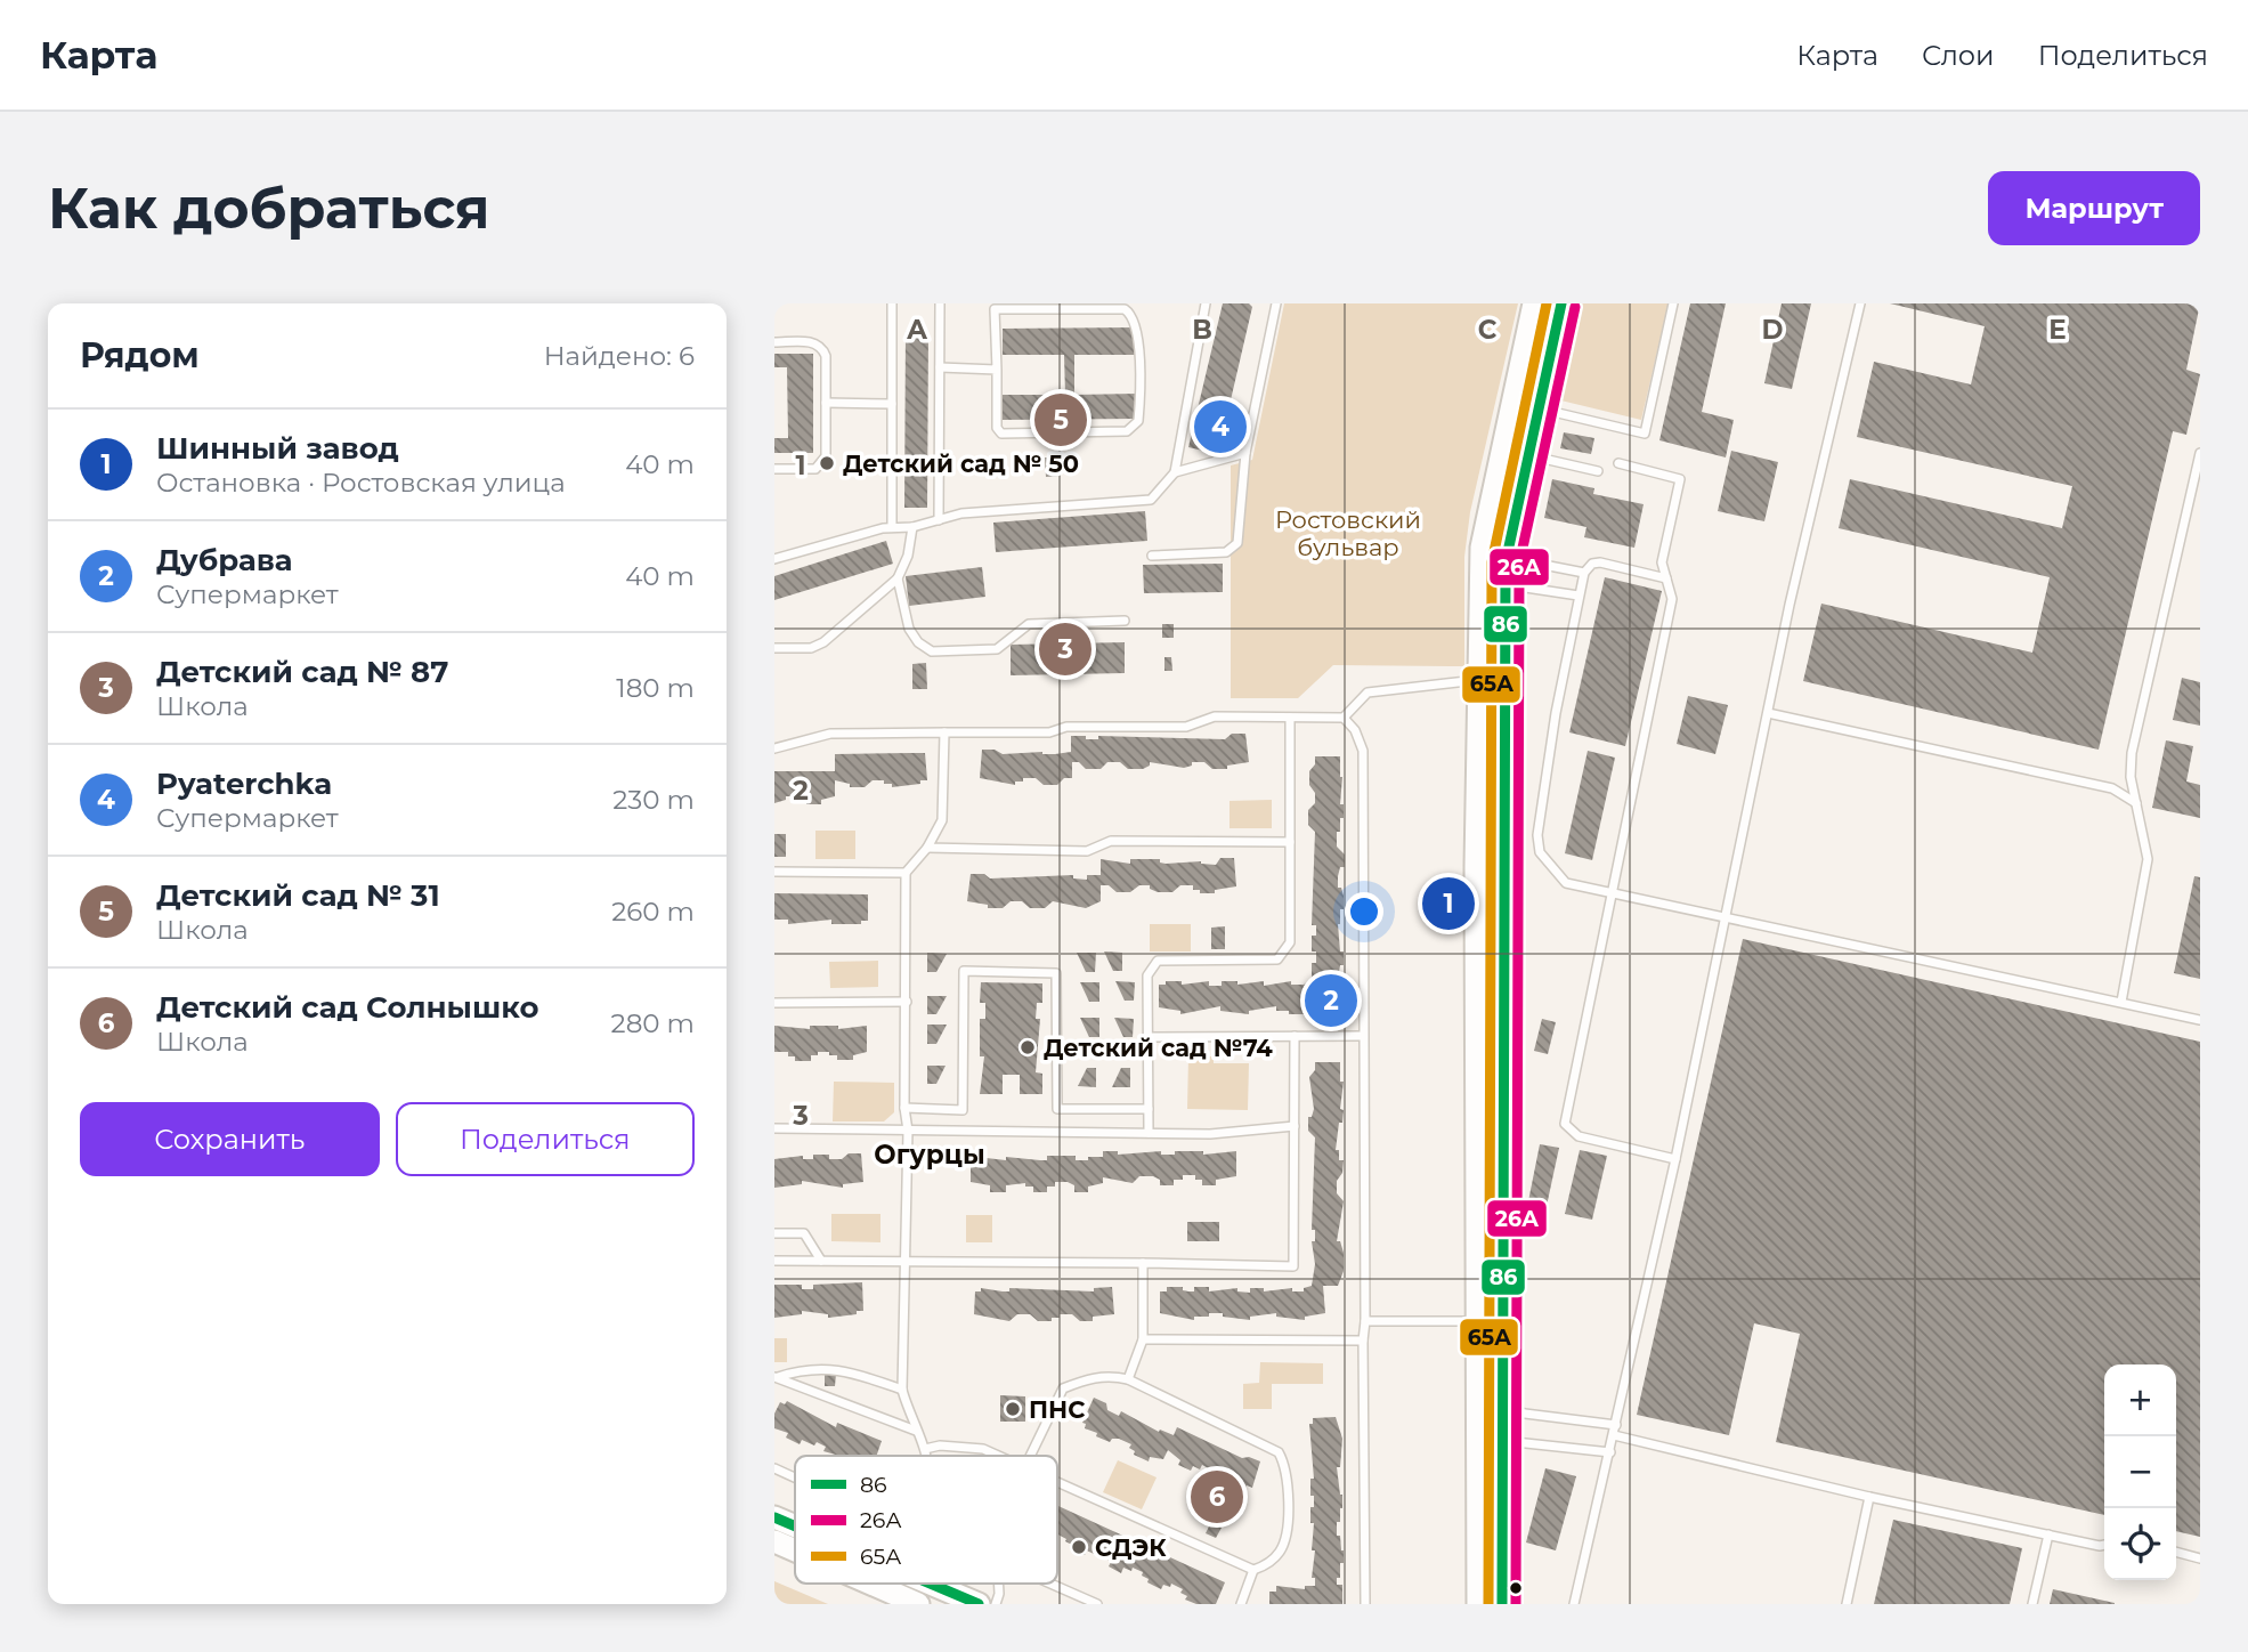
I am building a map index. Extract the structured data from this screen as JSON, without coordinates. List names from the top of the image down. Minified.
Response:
{"districts":["Огурцы"],"parks":["Ростовский бульвар"],"places":["Детский сад № 50","Детский сад №74","ПНС","СДЭК"],"lines":["transit line 86","transit line 65А","transit line 26А"],"legend":["86","26А","65А"],"page":{"header":"Карта","nav":["Карта","Слои","Поделиться"],"buttons":["Маршрут",["Сохранить","Поделиться"]],"title":"Как добраться","heading":["Рядом","Найдено: 6"],"pins":["5","4","3","1","2","6"],"list":[{"mark":"1","name":"Шинный завод","note":"Остановка · Ростовская улица","value":"40 m"},{"mark":"2","name":"Дубрава","note":"Супермаркет","value":"40 m"},{"mark":"3","name":"Детский сад № 87","note":"Школа","value":"180 m"},{"mark":"4","name":"Pyaterchka","note":"Супермаркет","value":"230 m"},{"mark":"5","name":"Детский сад № 31","note":"Школа","value":"260 m"},{"mark":"6","name":"Детский сад Солнышко","note":"Школа","value":"280 m"}],"map_buttons":["+","−"]},"grid":{"columns":["A","B","C","D","E"],"rows":["1","2","3"]}}
